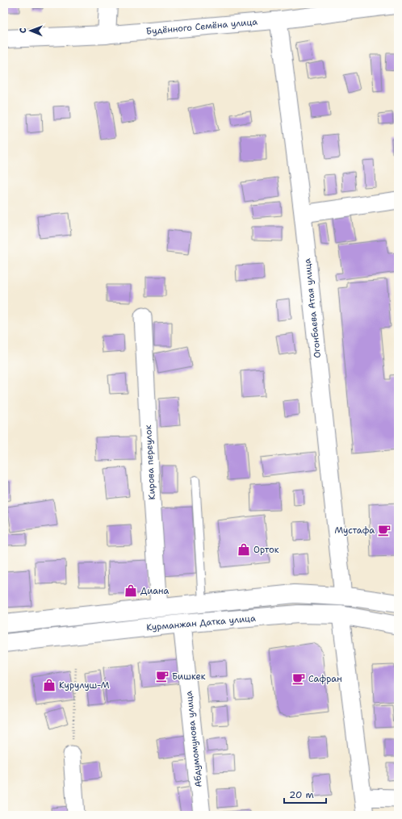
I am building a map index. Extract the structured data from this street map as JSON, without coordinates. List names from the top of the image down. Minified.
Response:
{"streets":{"main road":["Будённого Семёна улица","Курманжан Датка улица"],"street":["Огонбаева Атая улица","Кирова переулок","Абдумомунова улица"]},"crossings":[["Будённого Семёна улица","Огонбаева Атая улица"],["Огонбаева Атая улица","Курманжан Датка улица"],["Кирова переулок","Курманжан Датка улица"],["Курманжан Датка улица","Абдумомунова улица"]],"places":{"cafe":["Мустафа","Бишкек","Сафран"],"shop":["Орток","Диана","Курулуш-М"]},"scale_bar":"20 m","north":"left"}
